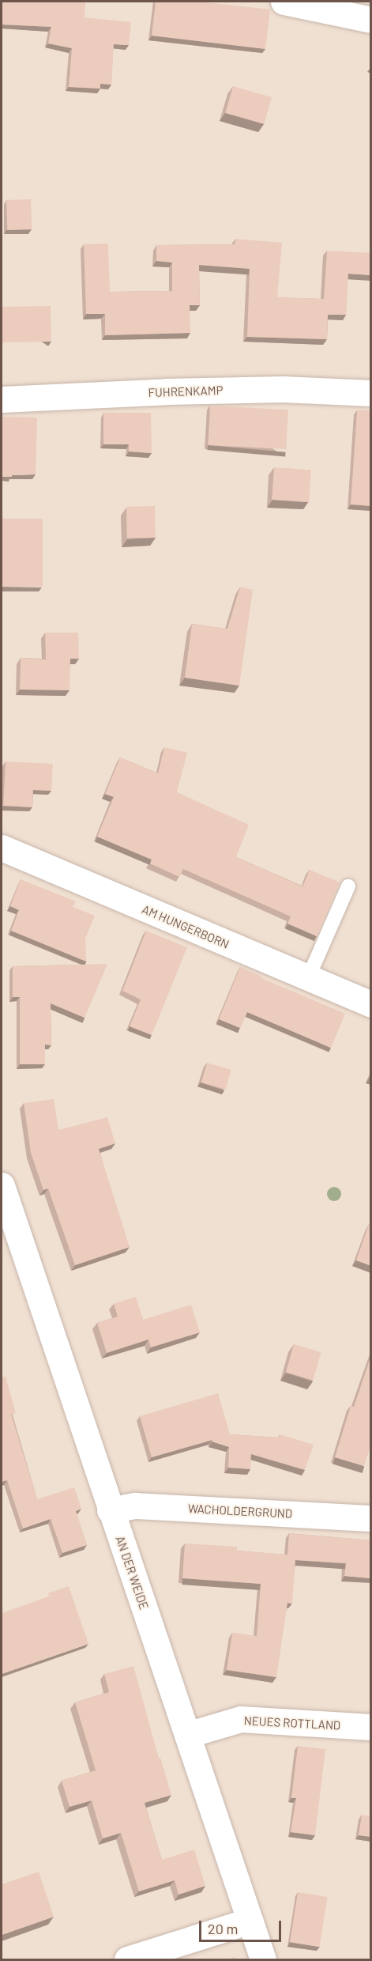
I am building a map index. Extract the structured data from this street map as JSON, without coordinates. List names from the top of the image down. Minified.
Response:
{"streets":{"street":["FUHRENKAMP","AM HUNGERBORN","WACHOLDERGRUND","AN DER WEIDE","NEUES ROTTLAND"]},"crossings":[["WACHOLDERGRUND","AN DER WEIDE"],["AN DER WEIDE","NEUES ROTTLAND"]],"scale_bar":"20 m"}
